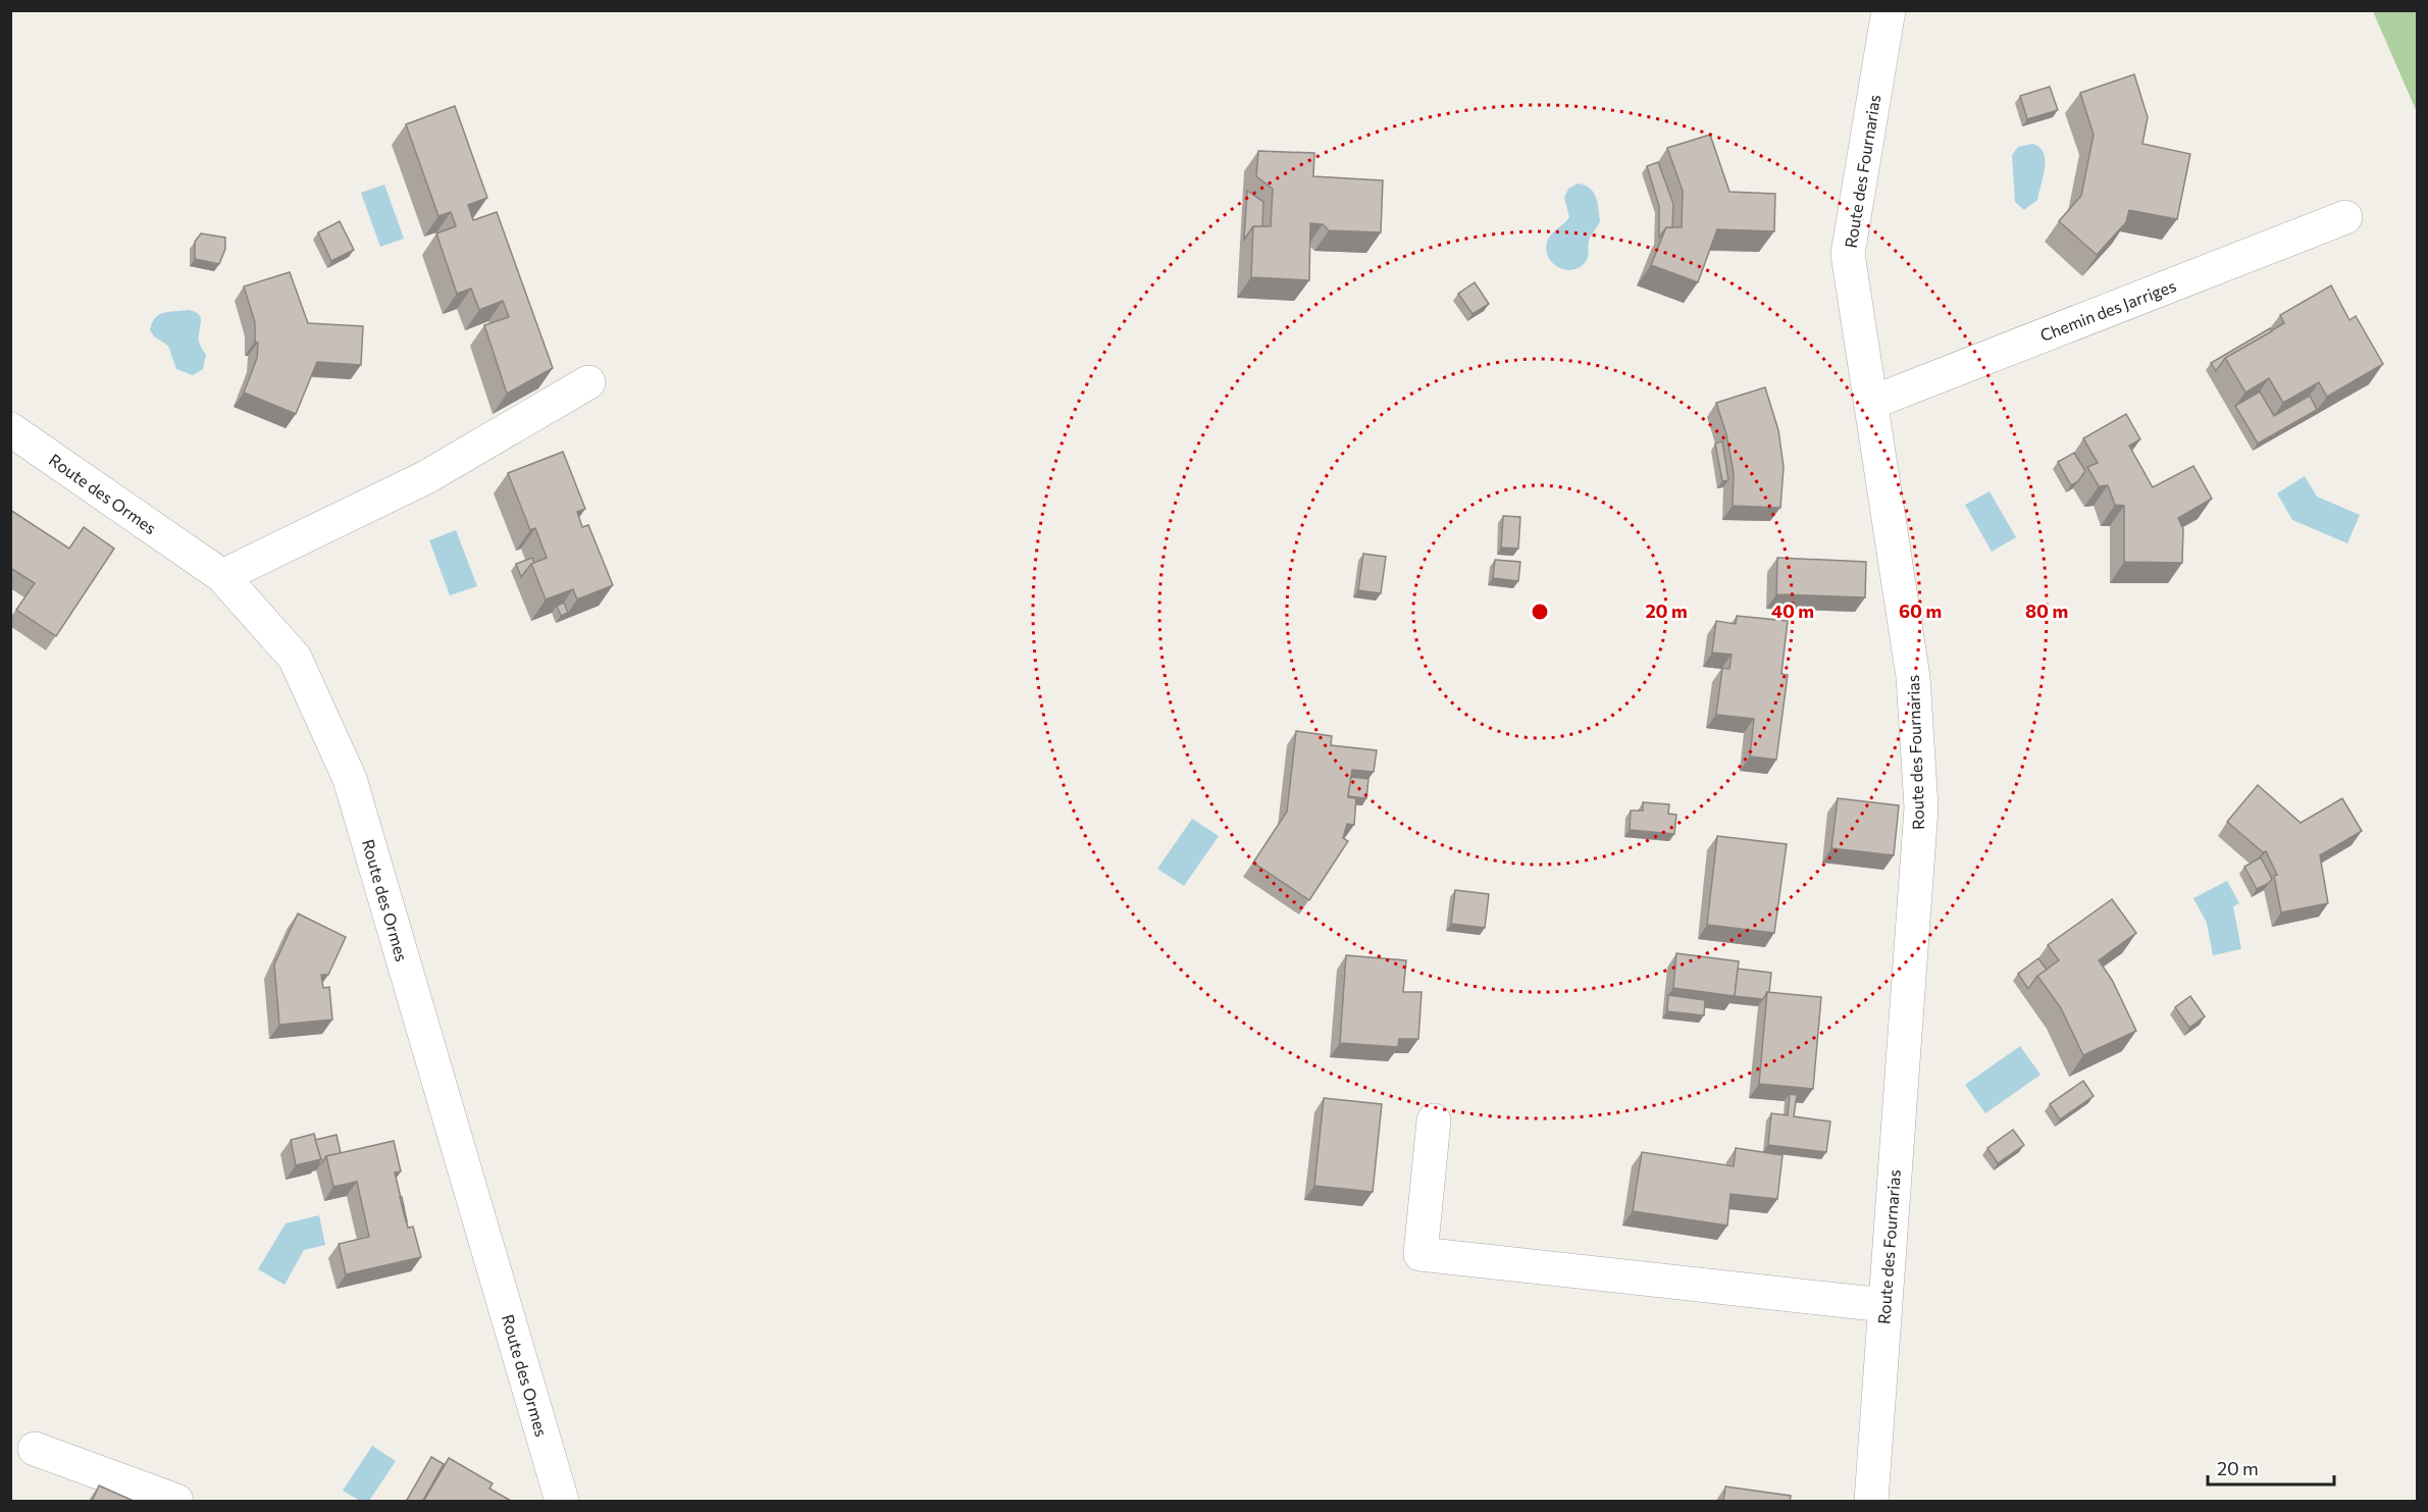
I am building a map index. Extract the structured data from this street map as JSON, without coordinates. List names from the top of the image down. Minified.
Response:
{"streets":{"street":["Route des Fournarias","Chemin des Jarriges","Route des Ormes"]},"crossings":[["Route des Fournarias","Chemin des Jarriges"]],"scale_bar":"20 m","rings":["20 m","40 m","60 m","80 m"]}
